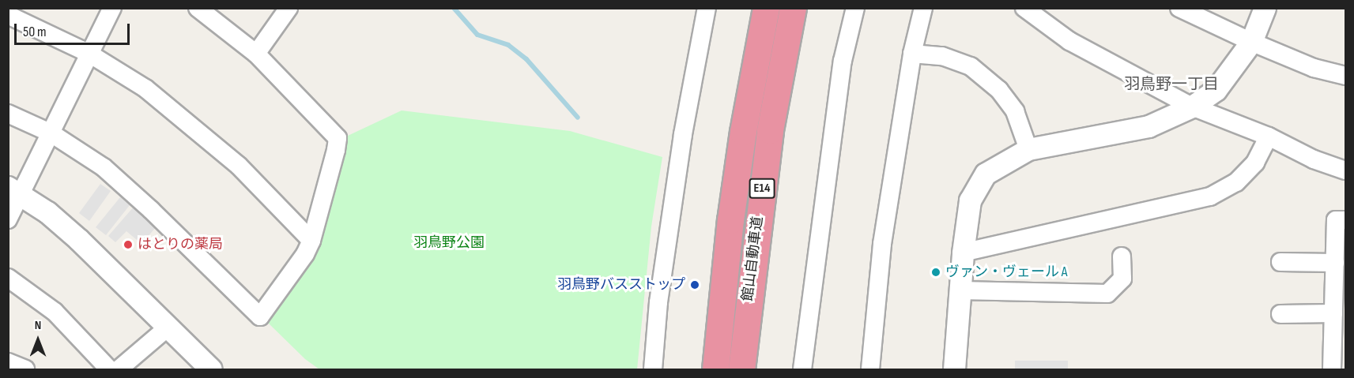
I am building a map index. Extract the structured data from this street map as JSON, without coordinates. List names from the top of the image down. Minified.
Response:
{"streets":{"highway":["E14","館山自動車道"]},"districts":["羽鳥野一丁目"],"parks":["羽鳥野公園"],"places":["はとりの薬局","ヴァン・ヴェール A","羽鳥野バスストップ"],"scale_bar":"50 m","north":"top"}
